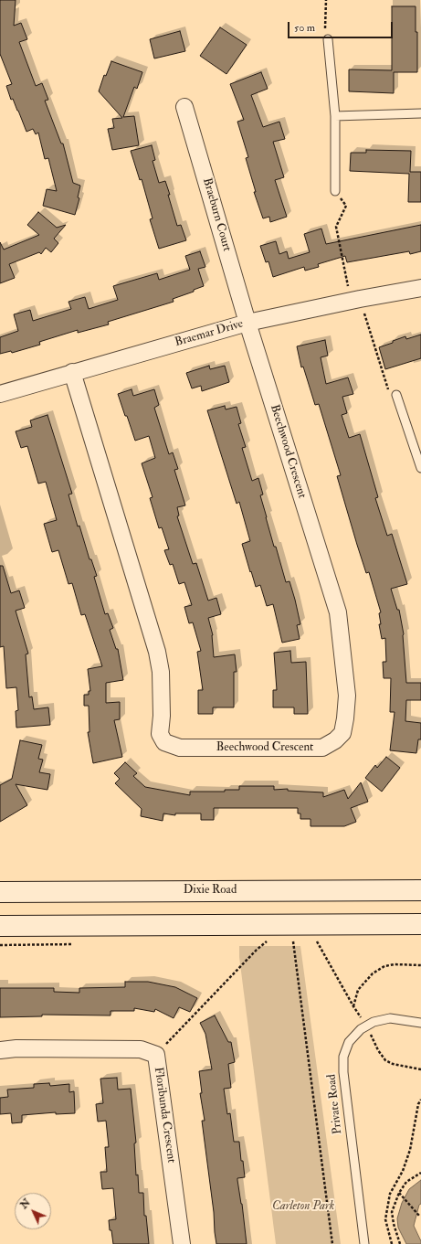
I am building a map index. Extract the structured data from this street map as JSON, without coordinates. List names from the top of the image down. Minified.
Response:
{"streets":{"main road":["Dixie Road"],"street":["Braeburn Court","Braemar Drive","Beechwood Crescent","Floribunda Crescent"],"lane":["Private Road"]},"crossings":[["Braeburn Court","Braemar Drive"],["Braeburn Court","Beechwood Crescent"],["Braemar Drive","Beechwood Crescent"]],"parks":["Carleton Park"],"scale_bar":"50 m","north":"top left"}
